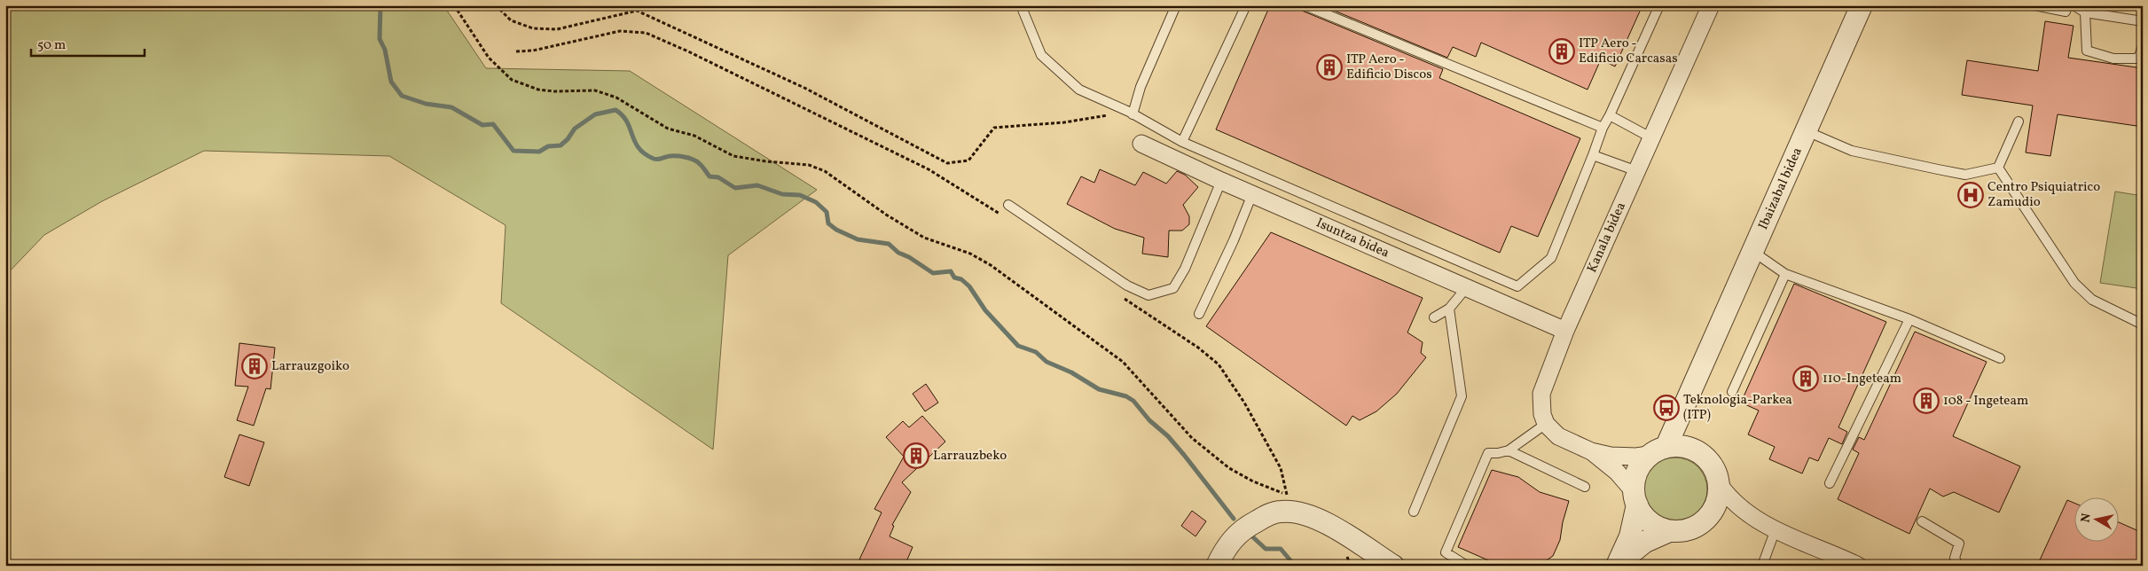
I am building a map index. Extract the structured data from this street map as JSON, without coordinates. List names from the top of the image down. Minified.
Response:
{"streets":{"street":["Ibaizabal bidea","Kanala bidea","Isuntza bidea"]},"crossings":[["Kanala bidea","Isuntza bidea"]],"places":{"building":["ITP Aero - Edificio Carcasas","ITP Aero - Edificio Discos","Larrauzgoiko","110-Ingeteam","108 - Ingeteam","Larrauzbeko"],"hospital":["Centro Psiquiatrico Zamudio"],"bus stop":["Teknologia-Parkea (ITP)"]},"scale_bar":"50 m","north":"left"}
